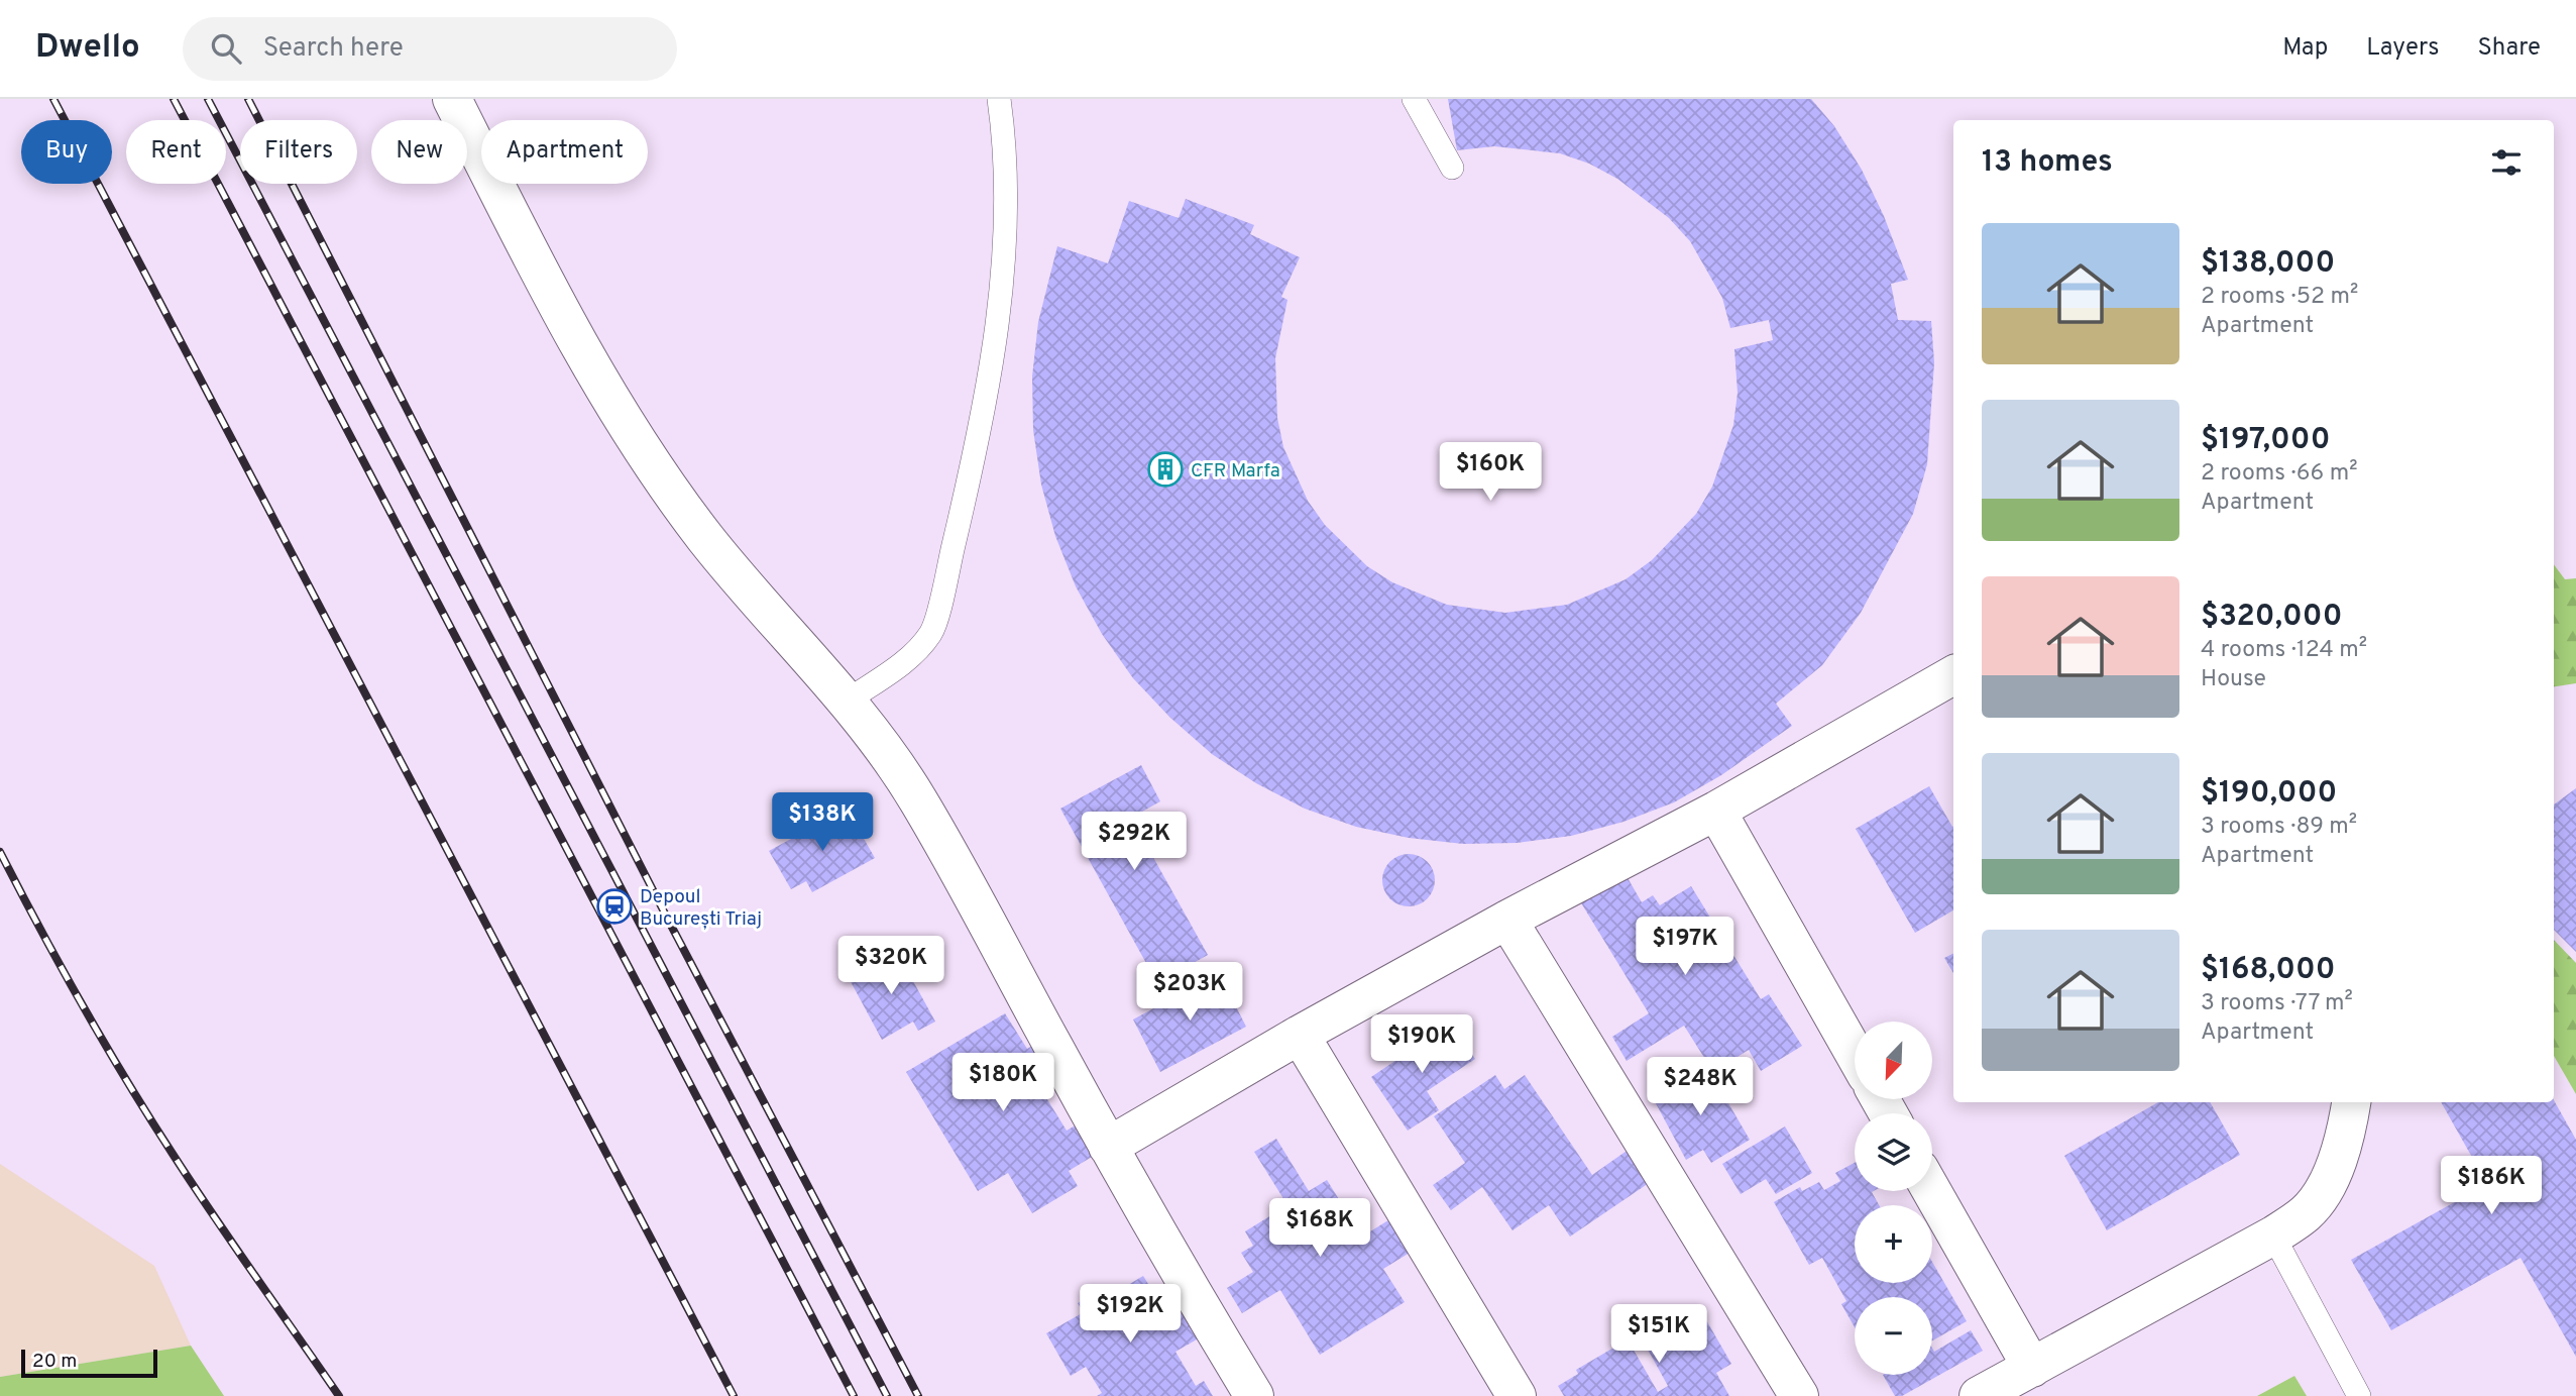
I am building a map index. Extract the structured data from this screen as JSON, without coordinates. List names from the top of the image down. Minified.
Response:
{"places":{"building":["CFR Marfa"],"station":["Depoul București Triaj"]},"scale_bar":"20 m","north":"bottom left","page":{"header":"Dwello","search":"Search here","nav":["Map","Layers","Share"],"chip":["Buy","Rent","Filters","New","Apartment"],"heading":"13 homes","list":[{"name":"$138,000","note":"2 rooms · 52 m² · Apartment"},{"name":"$197,000","note":"2 rooms · 66 m² · Apartment"},{"name":"$320,000","note":"4 rooms · 124 m² · House"},{"name":"$190,000","note":"3 rooms · 89 m² · Apartment"},{"name":"$168,000","note":"3 rooms · 77 m² · Apartment"}],"price":["$160K","$138K","$292K","$197K","$320K","$203K","$190K","$180K","$248K","$186K","$168K","$192K","$151K"],"map_buttons":["+","−"],"scale":"20 m"}}
